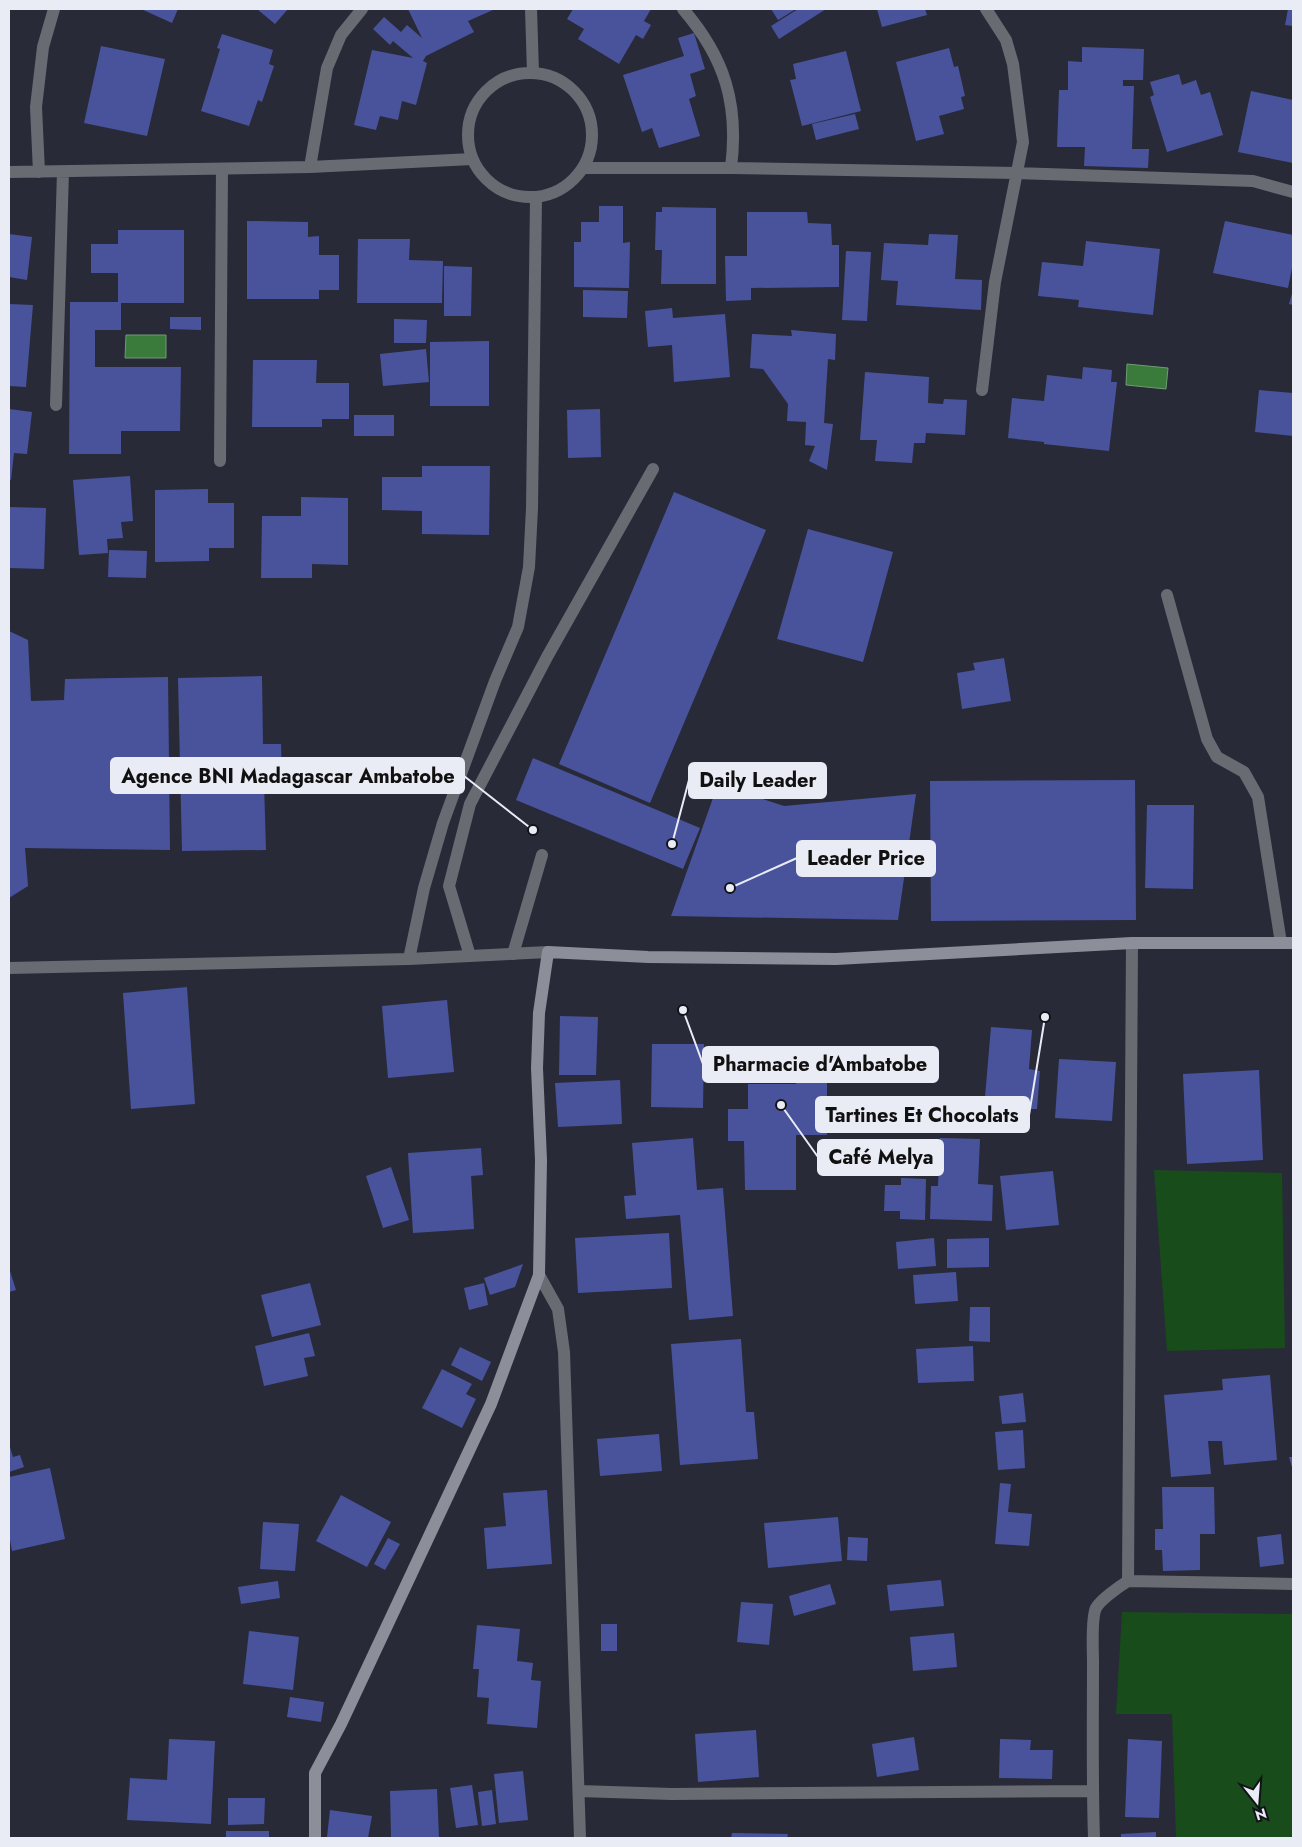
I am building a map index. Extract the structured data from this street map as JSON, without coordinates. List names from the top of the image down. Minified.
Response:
{"places":["Agence BNI Madagascar Ambatobe","Daily Leader","Leader Price","Pharmacie d'Ambatobe","Tartines Et Chocolats","Café Melya"],"north":"bottom"}
